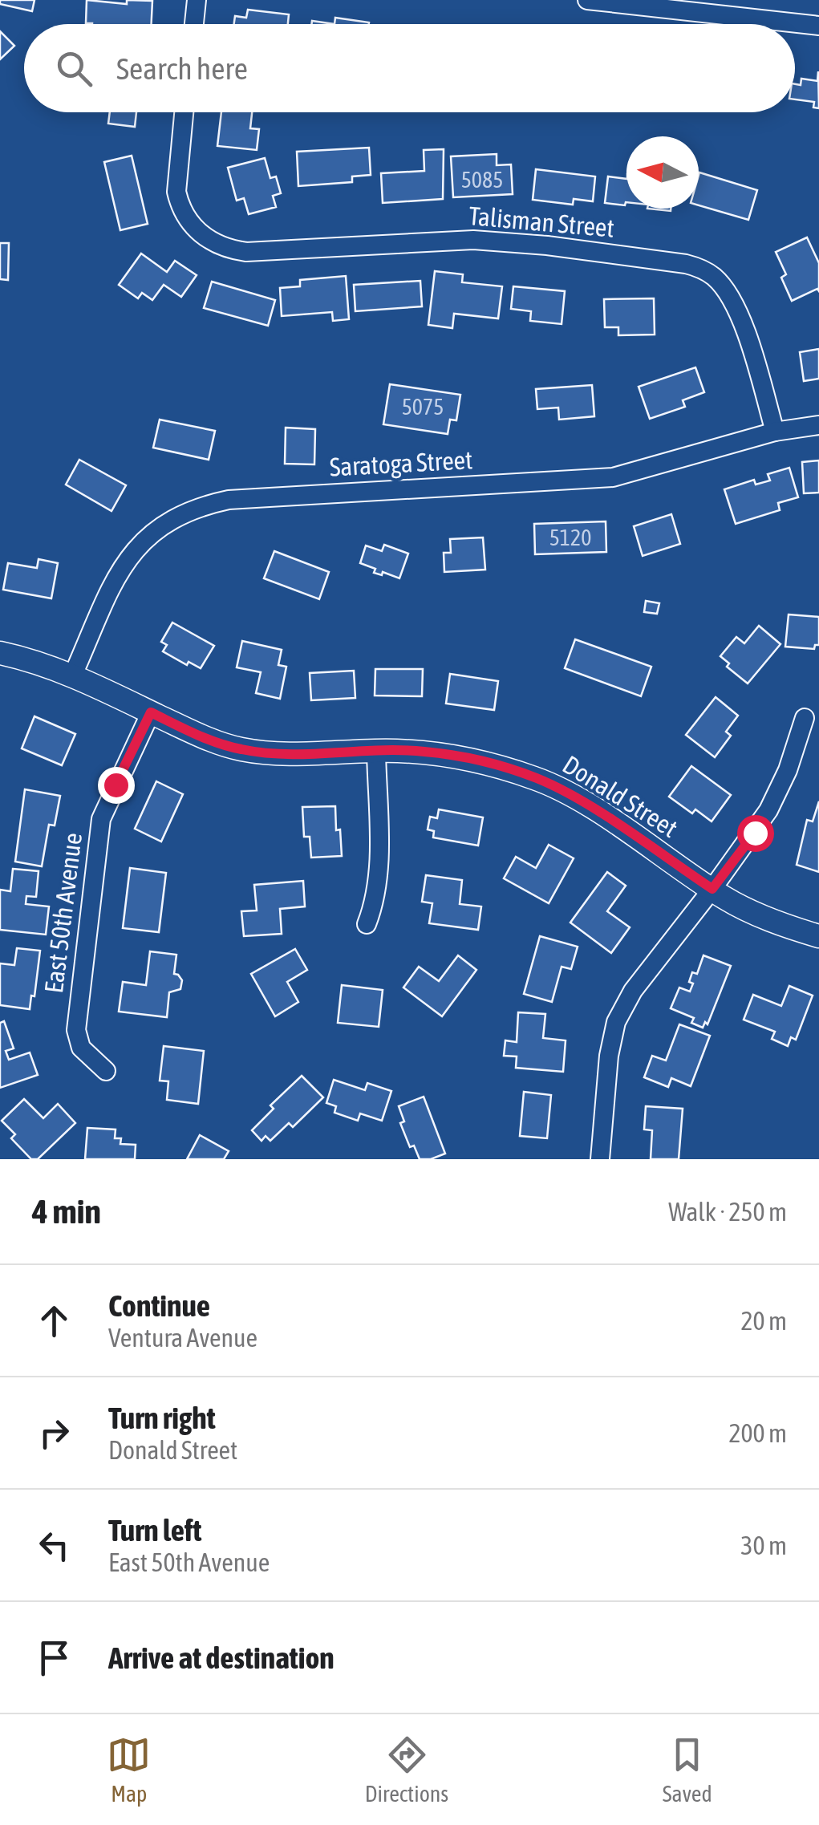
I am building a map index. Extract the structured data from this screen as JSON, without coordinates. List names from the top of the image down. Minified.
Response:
{"streets":{"street":["Talisman Street","Saratoga Street","Donald Street","East 50th Avenue"]},"crossings":[["Talisman Street","Saratoga Street"],["Saratoga Street","Donald Street"],["Donald Street","East 50th Avenue"]],"house_numbers":["5085","5075","5120"],"north":"left","page":{"search":"Search here","heading":["4 min","Walk · 250 m"],"list":[["Continue","Ventura Avenue","20 m"],["Turn right","Donald Street","200 m"],["Turn left","East 50th Avenue","30 m"],"Arrive at destination"],"nav":["Map","Directions","Saved"]}}
